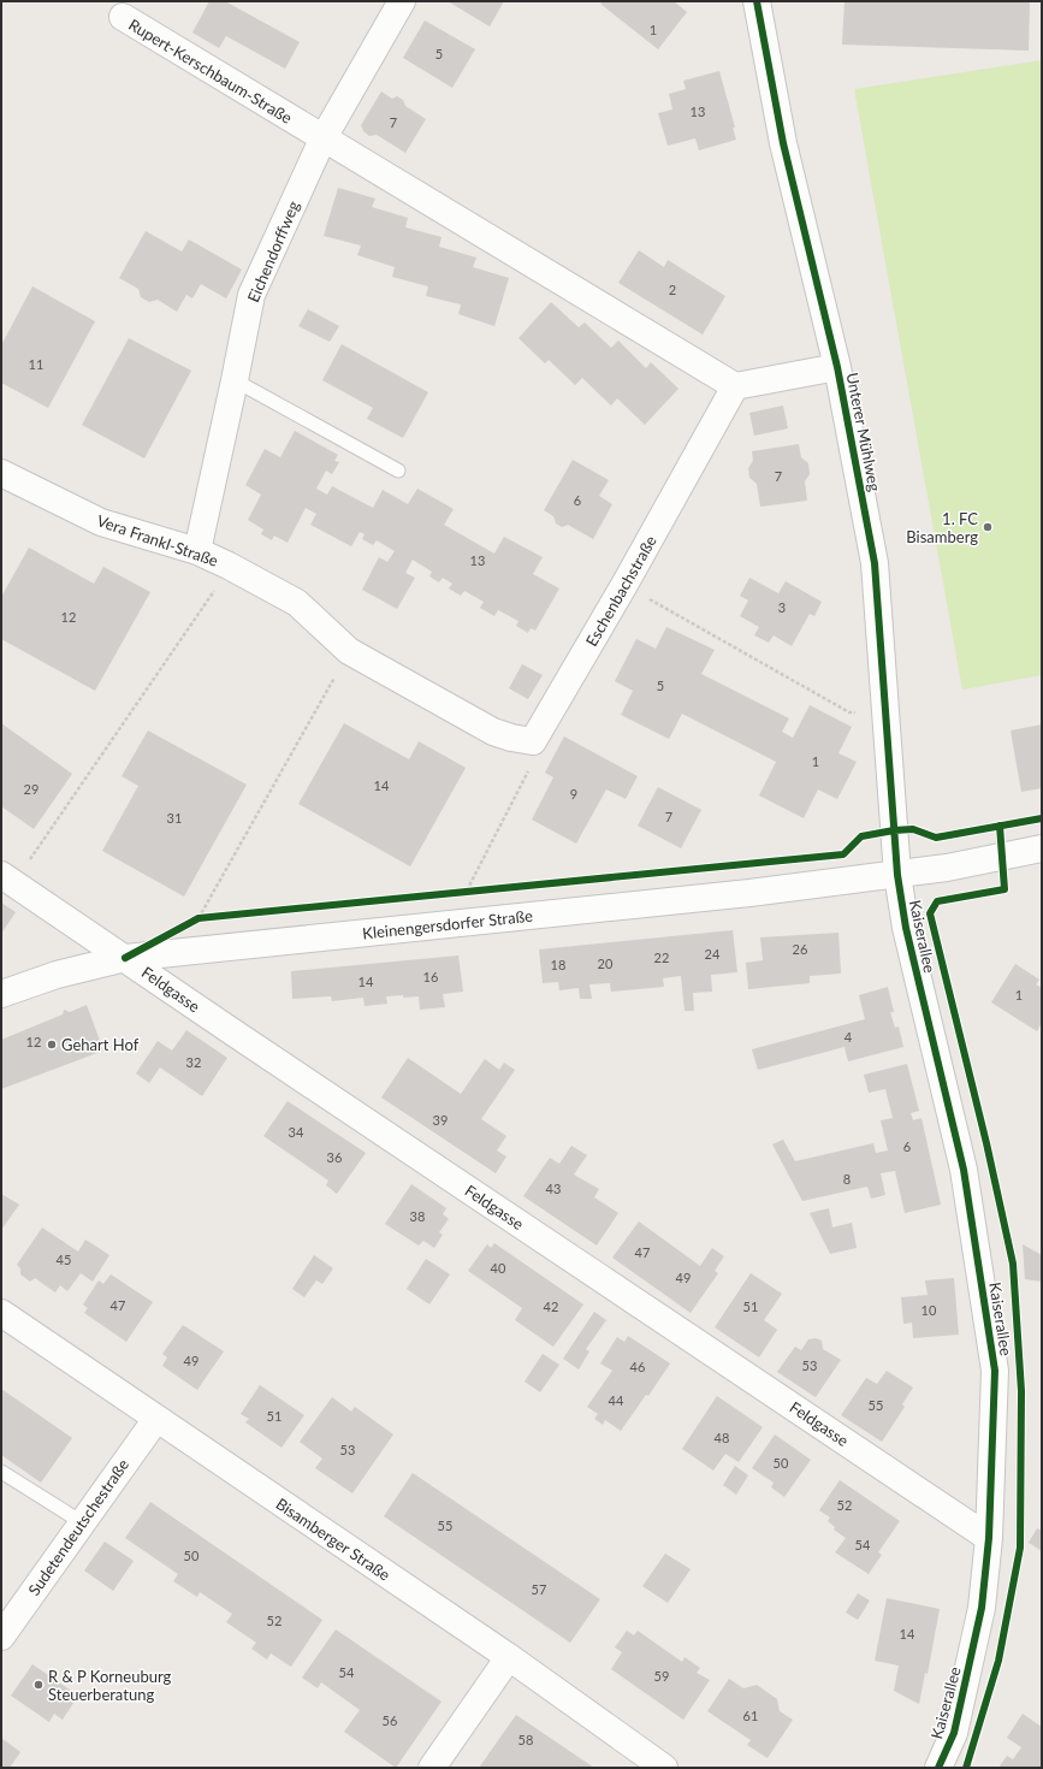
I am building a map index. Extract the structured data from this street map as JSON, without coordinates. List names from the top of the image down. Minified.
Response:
{"streets":{"street":["Rupert-Kerschbaum-Straße","Eichendorffweg","Unterer Mühlweg","Vera Frankl-Straße","Eschenbachstraße","Kleinengersdorfer Straße","Kaiserallee","Feldgasse","Sudetendeutschestraße","Bisamberger Straße"]},"crossings":[["Rupert-Kerschbaum-Straße","Eichendorffweg"],["Rupert-Kerschbaum-Straße","Eschenbachstraße"],["Eichendorffweg","Vera Frankl-Straße"],["Unterer Mühlweg","Kleinengersdorfer Straße"],["Unterer Mühlweg","Kaiserallee"],["Vera Frankl-Straße","Eschenbachstraße"],["Kleinengersdorfer Straße","Kaiserallee"],["Kleinengersdorfer Straße","Feldgasse"],["Kaiserallee","Feldgasse"],["Sudetendeutschestraße","Bisamberger Straße"]],"places":["1. FC Bisamberg","Gehart Hof","R & P Korneuburg Steuerberatung"],"house_numbers":["1","5","13","7","2","11","7","6","13","3","12","5","1","14","29","9","7","31","26","24","22","20","18","16","14","1","4","12","32","39","34","6","36","8","43","38","47","45","40","49","47","42","51","10","49","53","46","44","55","51","48","53","50","52","55","54","50","57","52","14","54","59","61","56","58"]}
